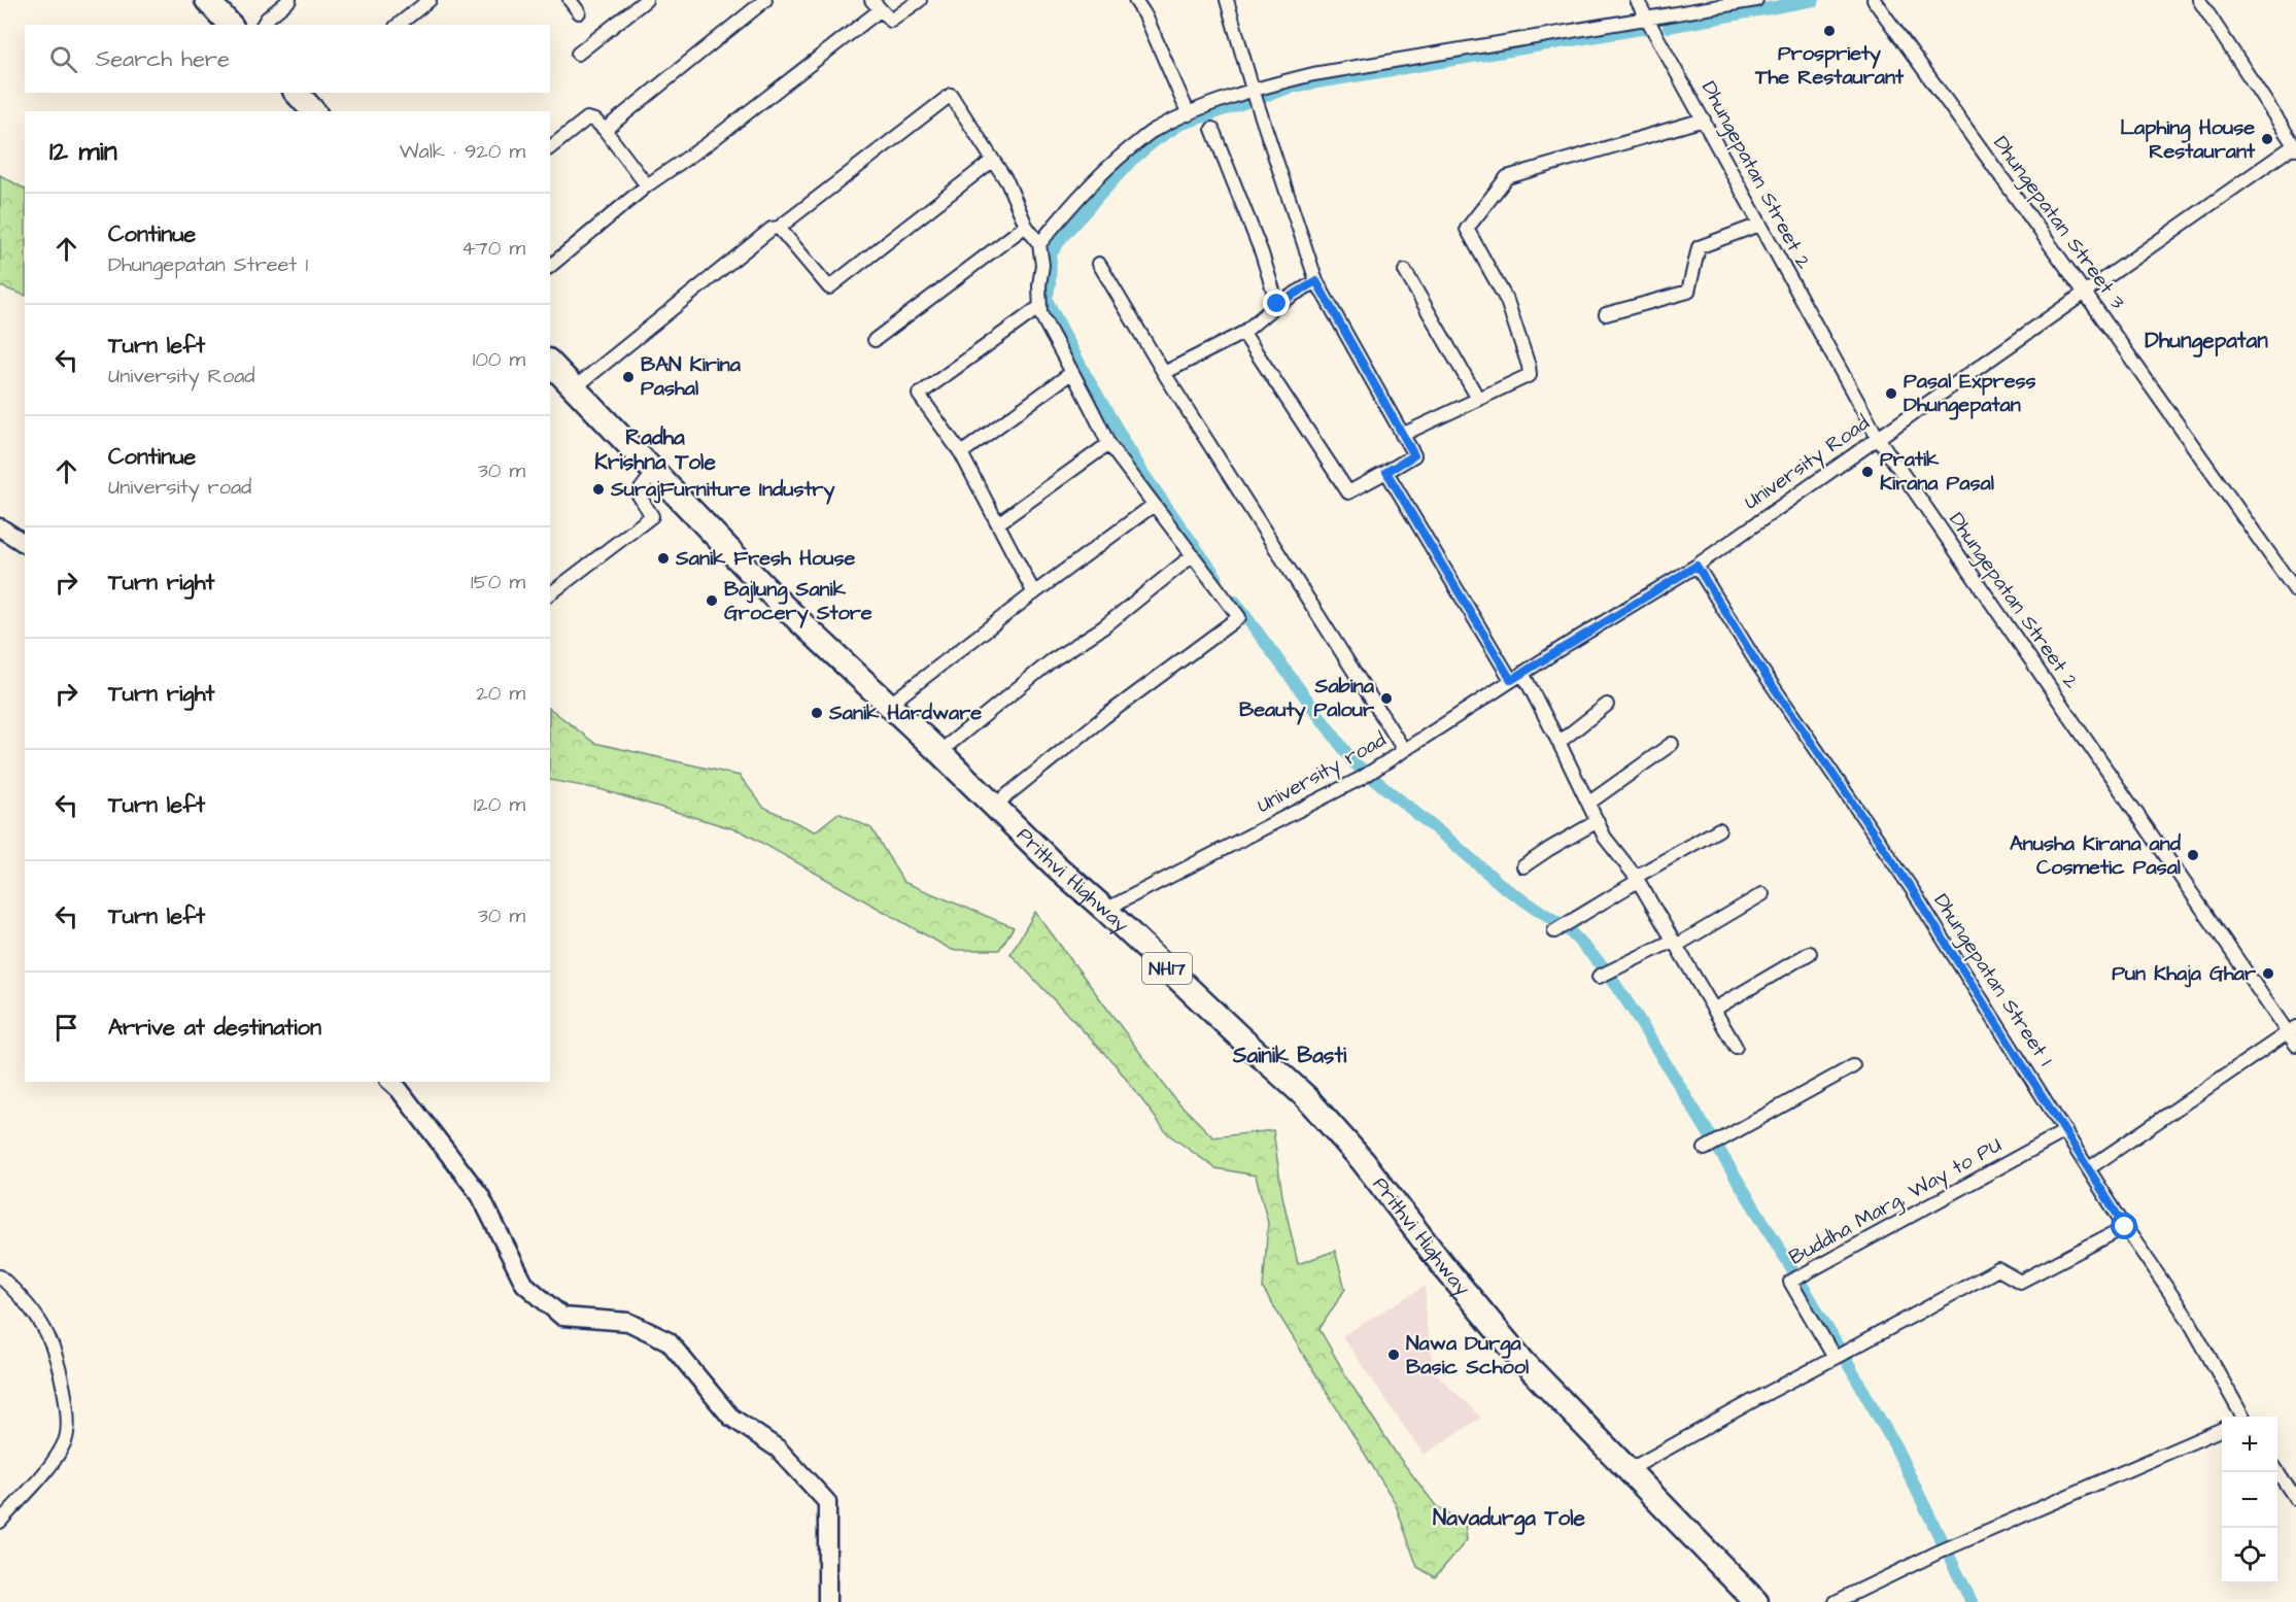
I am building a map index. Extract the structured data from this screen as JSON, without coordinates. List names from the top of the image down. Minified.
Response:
{"streets":{"highway":["Prithvi Highway","NH17"],"street":["Dhungepatan Street 2","Dhungepatan Street 3","University Road","University road","Dhungepatan Street 1","Buddha Marg, Way to PU"]},"crossings":[["Dhungepatan Street 2","University Road"],["Dhungepatan Street 3","University Road"],["University Road","University road"],["University Road","Dhungepatan Street 1"],["University road","Prithvi Highway"],["Dhungepatan Street 1","Buddha Marg, Way to PU"]],"districts":["Dhungepatan","Radha Krishna Tole","Sainik Basti","Navadurga Tole"],"places":["Prospriety The Restaurant","Laphing House Restaurant","BAN Kirina Pashal","Pasal Express Dhungepatan","Pratik Kirana Pasal","SurajFurniture Industry","Sanik Fresh House","Bajlung Sanik Grocery Store","Sabina Beauty Palour","Sanik Hardware","Anusha Kirana and Cosmetic Pasal","Pun Khaja Ghar","Nawa Durga Basic School"],"page":{"search":"Search here","heading":["12 min","Walk · 920 m"],"list":[["Continue","Dhungepatan Street 1","470 m"],["Turn left","University Road","100 m"],["Continue","University road","30 m"],["Turn right","150 m"],["Turn right","20 m"],["Turn left","120 m"],["Turn left","30 m"],"Arrive at destination"],"map_buttons":["+","−"]}}
